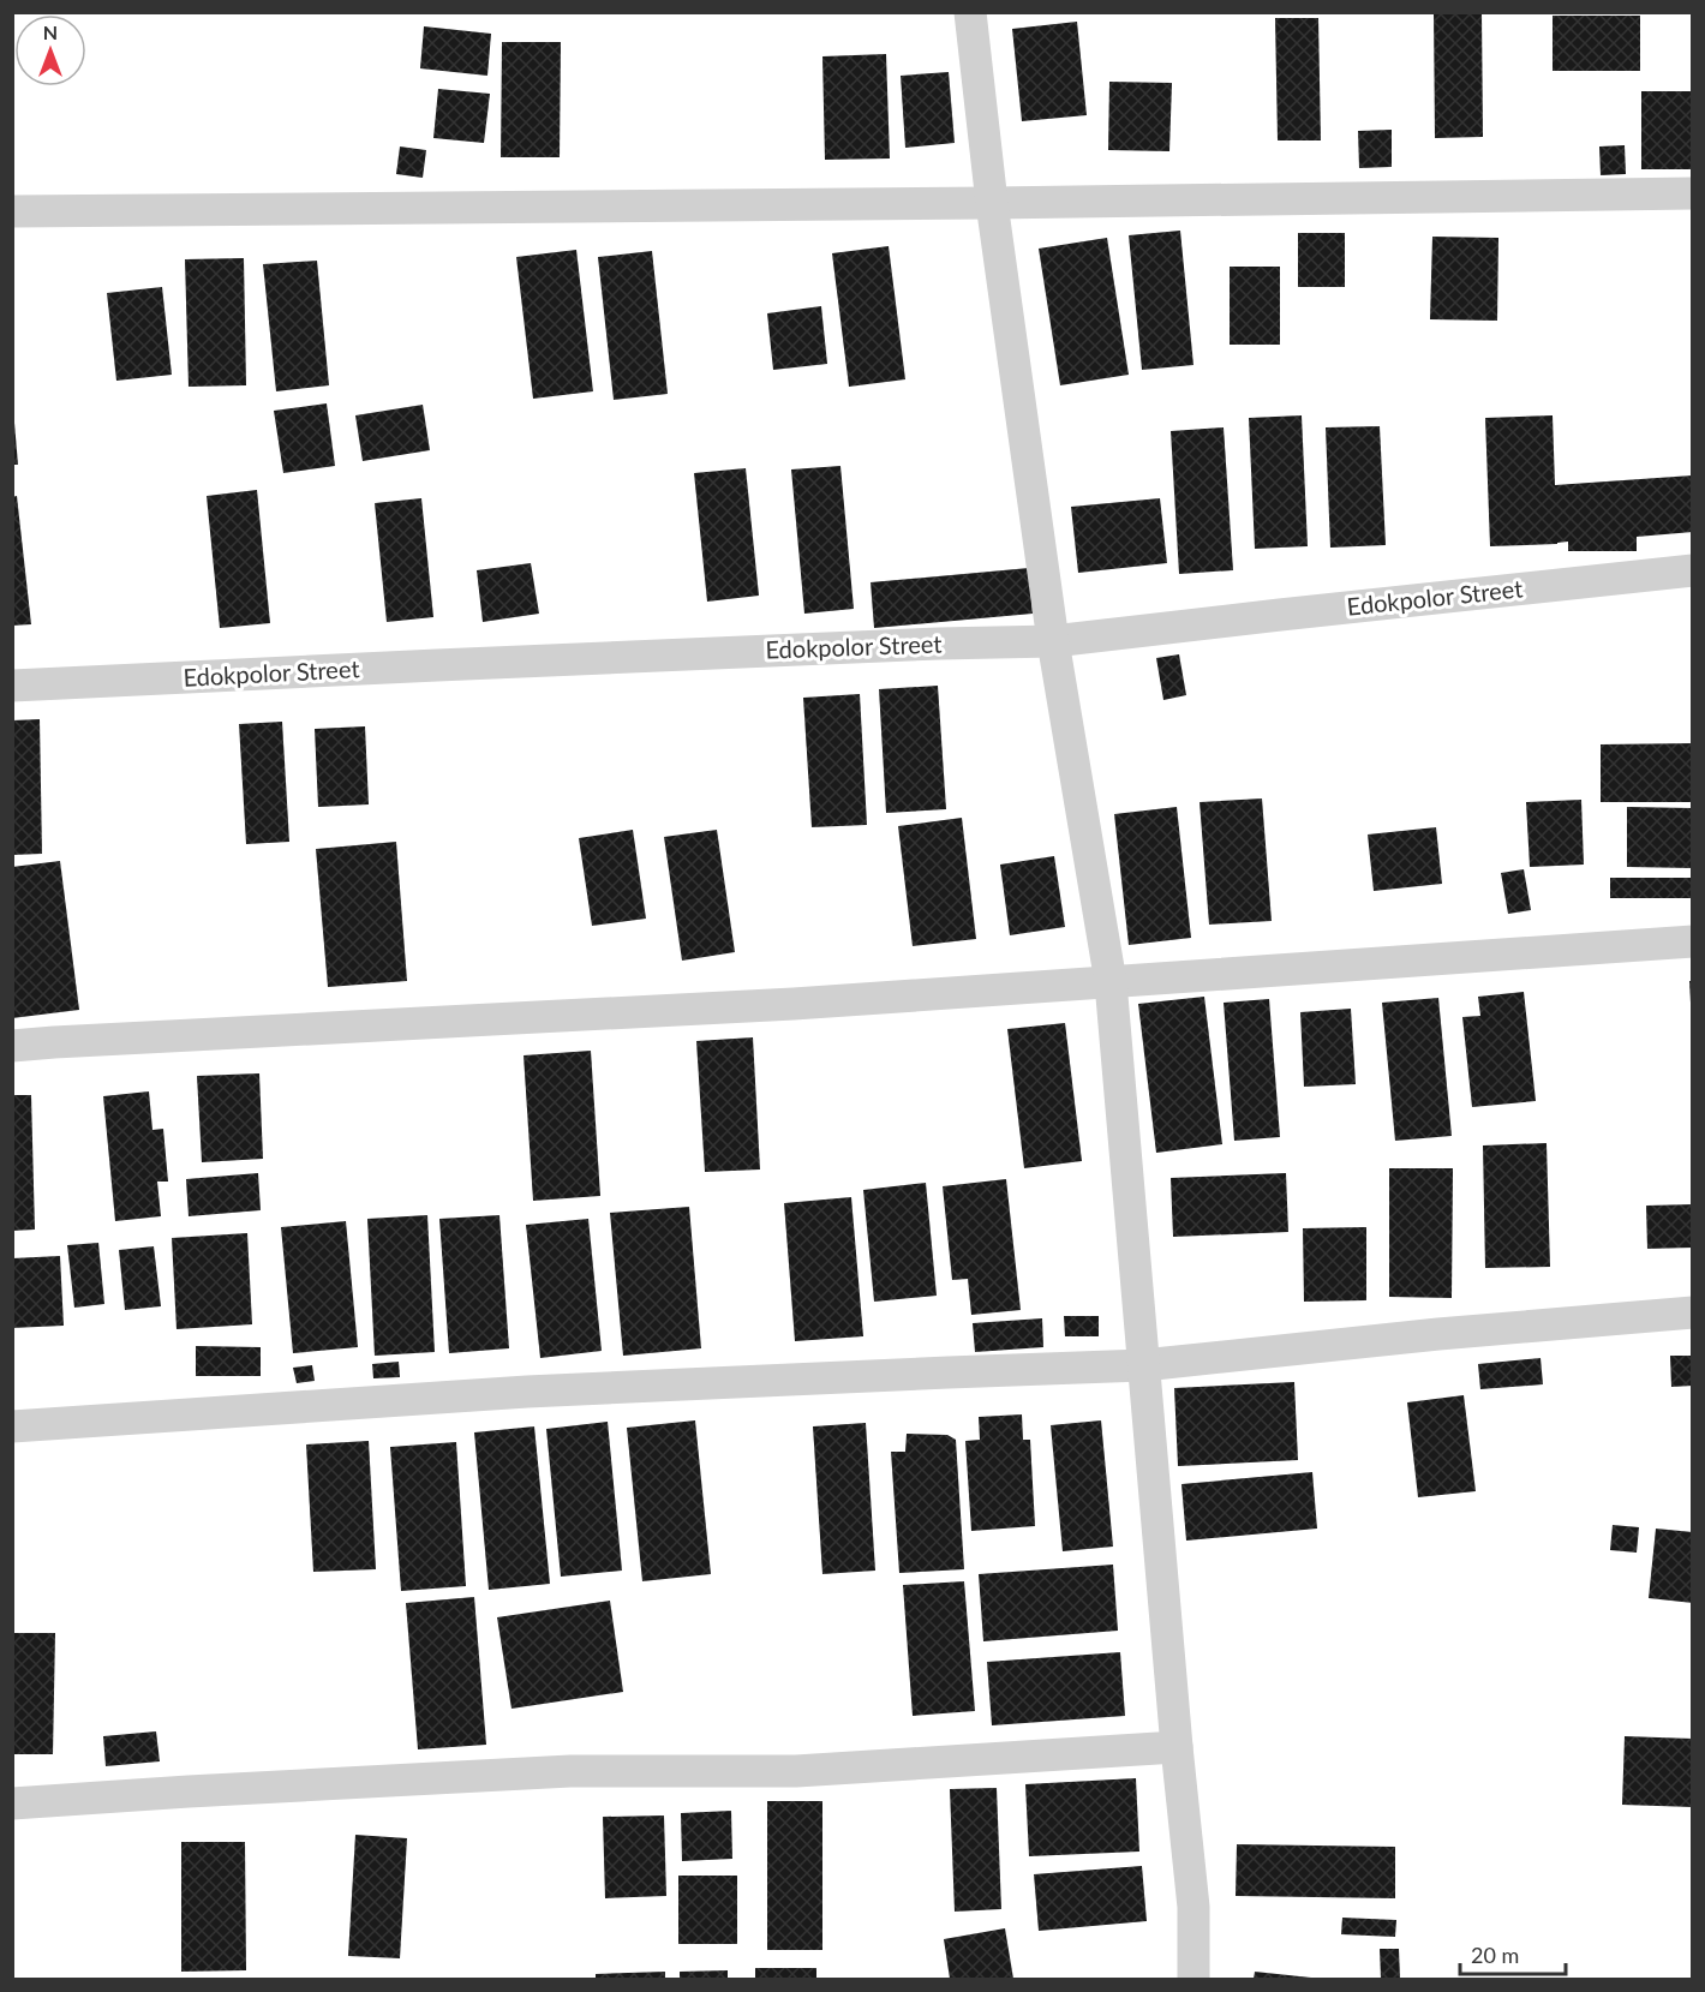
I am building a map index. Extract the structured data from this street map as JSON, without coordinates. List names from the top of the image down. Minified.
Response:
{"streets":{"street":["Edokpolor Street"]},"scale_bar":"20 m","north":"top"}
